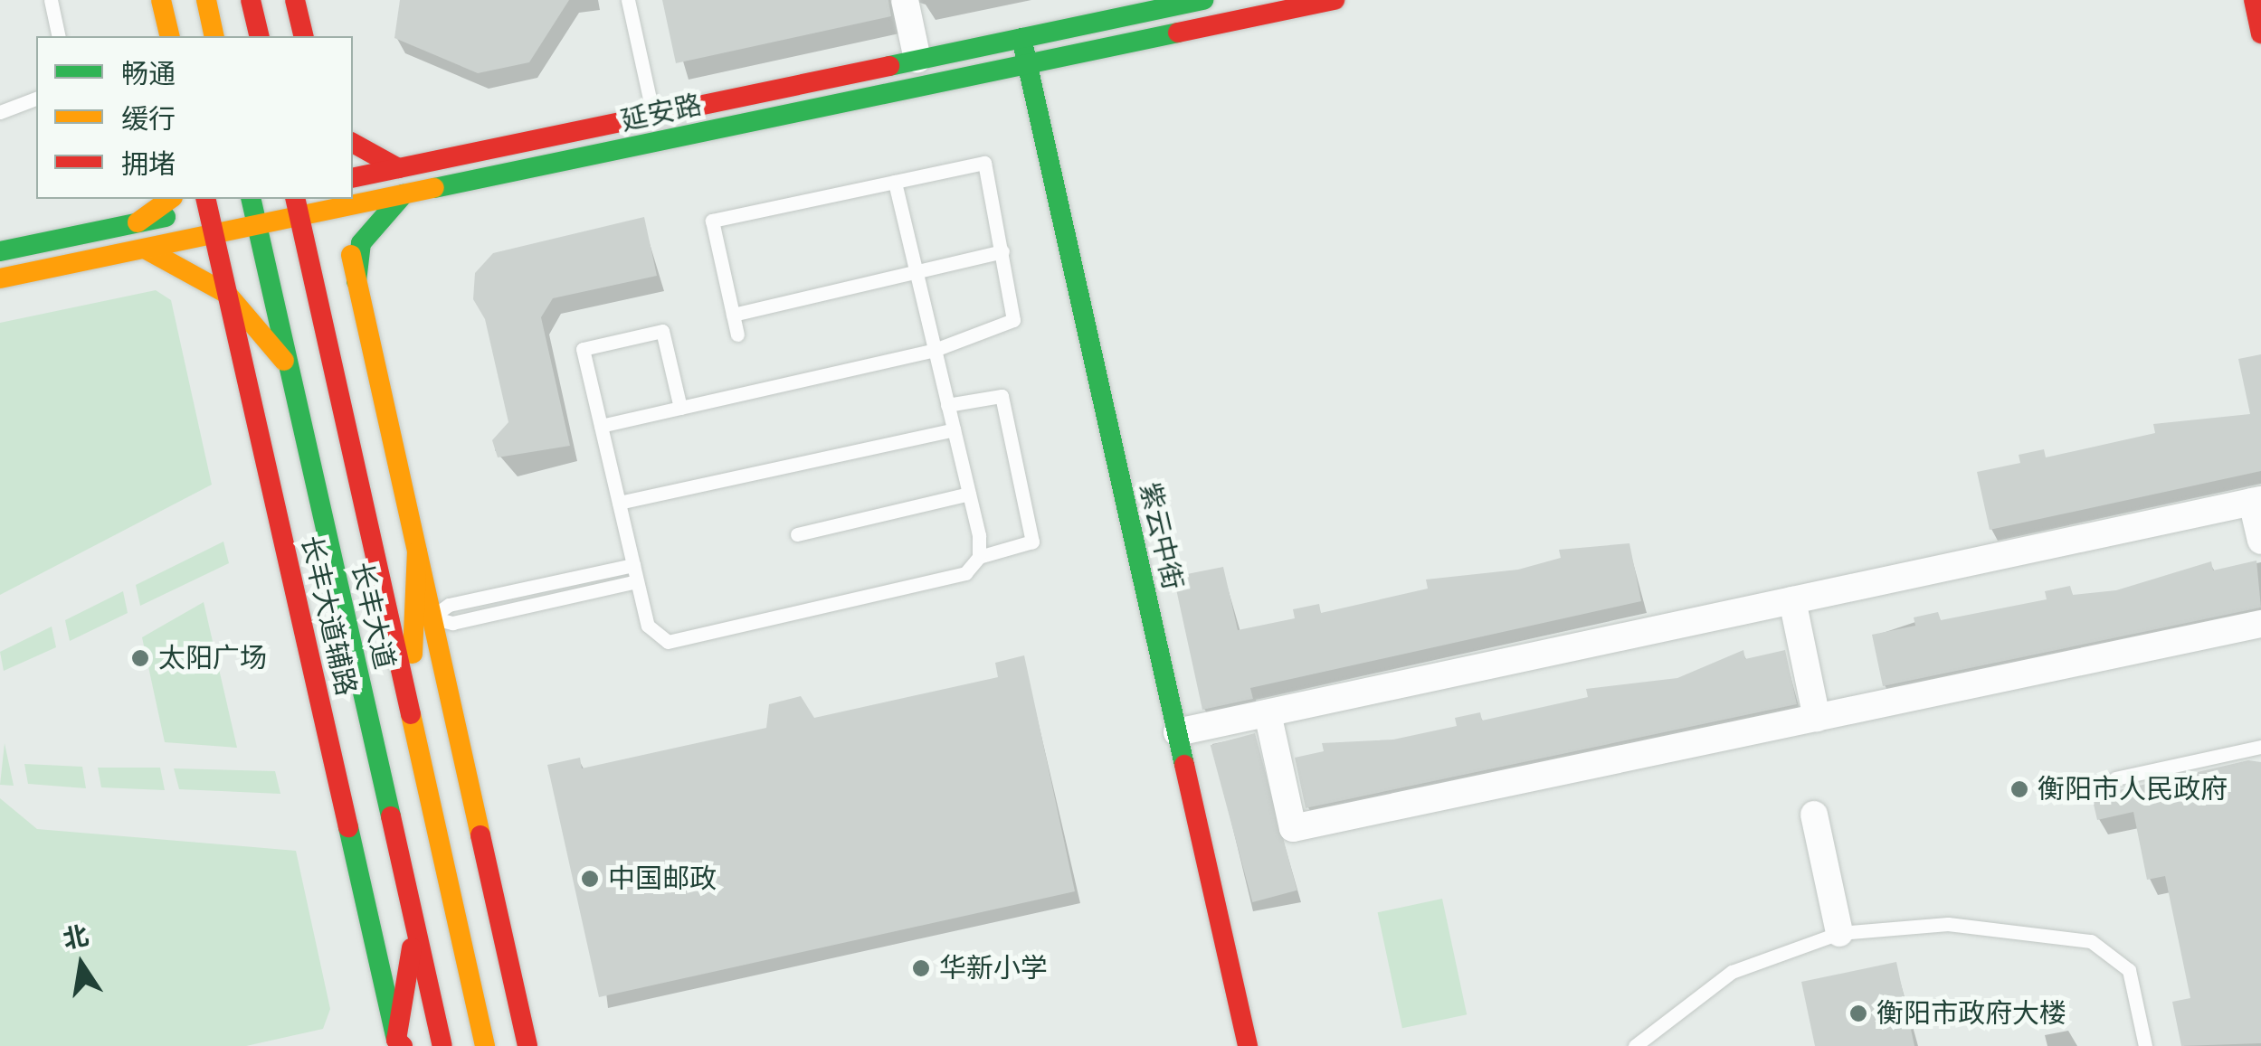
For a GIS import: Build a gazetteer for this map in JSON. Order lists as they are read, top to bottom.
{
  "streets": {
    "main road": [
      "延安路",
      "紫云中街",
      "长丰大道辅路",
      "长丰大道"
    ]
  },
  "crossings": [
    ["延安路", "紫云中街"],
    ["延安路", "长丰大道辅路"],
    ["延安路", "长丰大道"]
  ],
  "places": [
    "太阳广场",
    "衡阳市人民政府",
    "中国邮政",
    "华新小学",
    "衡阳市政府大楼"
  ],
  "legend": ["畅通", "缓行", "拥堵"],
  "north": "top"
}
